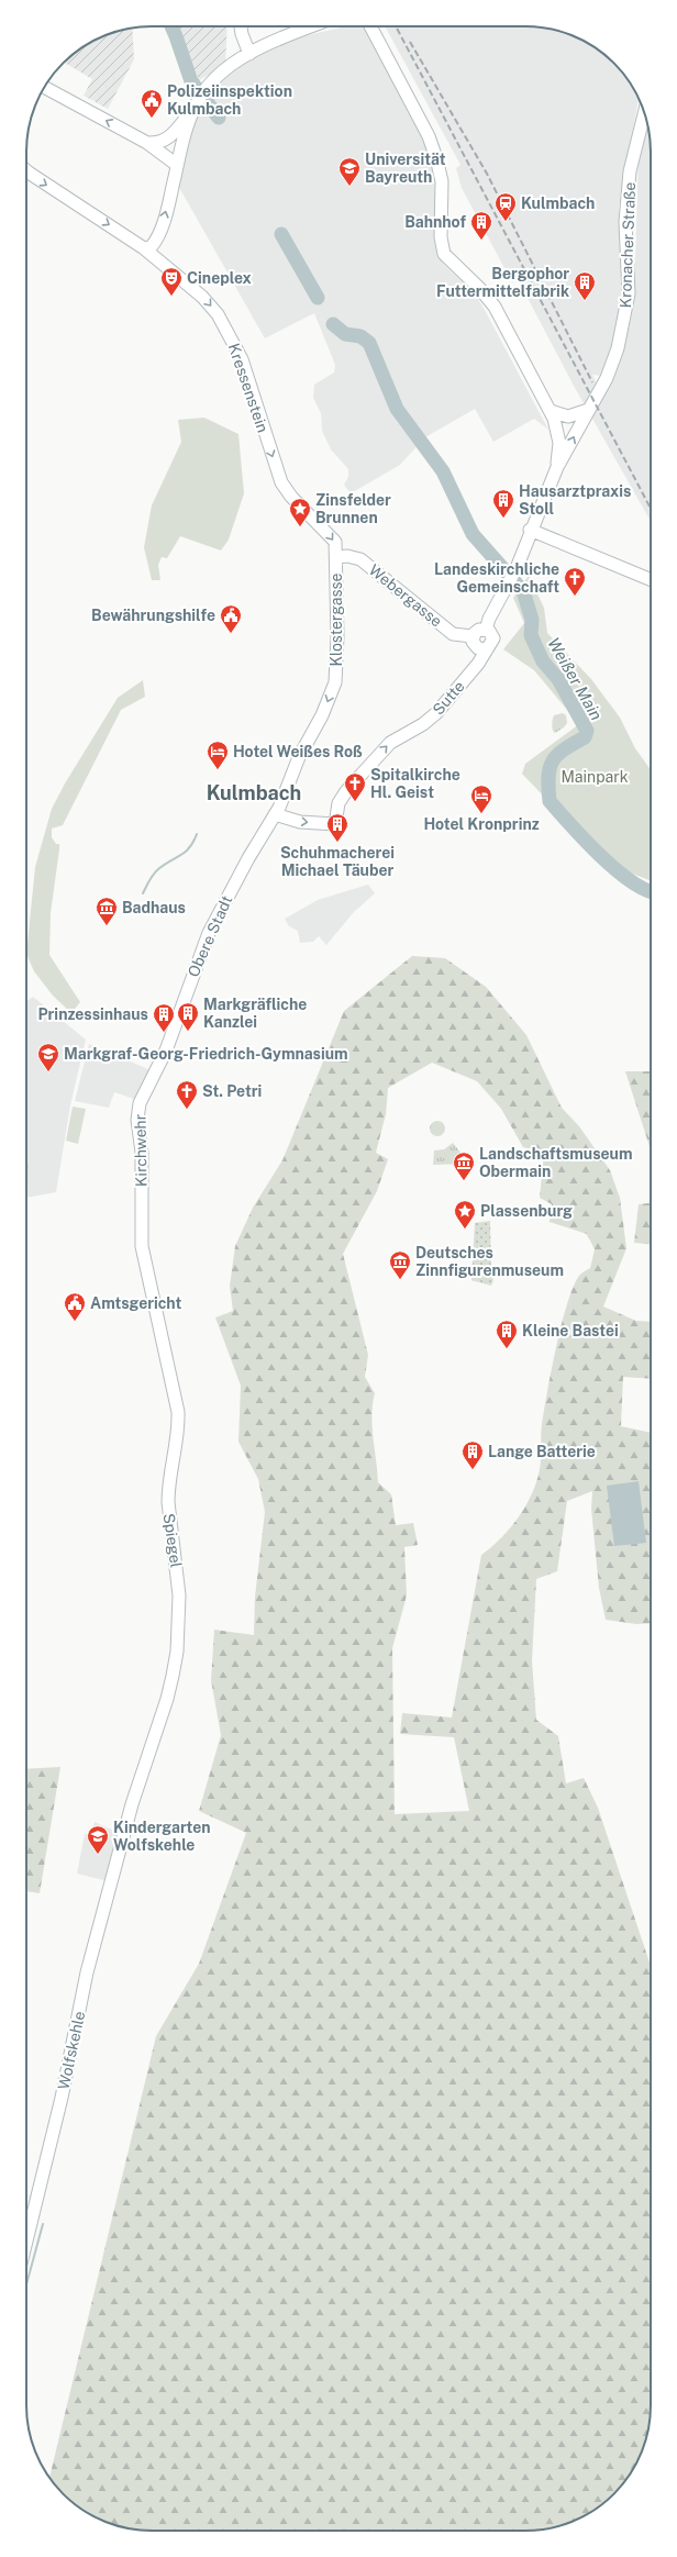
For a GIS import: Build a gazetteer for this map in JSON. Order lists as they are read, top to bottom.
{
  "streets": {
    "street": [
      "Kronacher Straße",
      "Kressenstein",
      "Webergasse",
      "Klostergasse",
      "Sutte",
      "Obere Stadt",
      "Kirchwehr",
      "Spiegel",
      "Wolfskehle"
    ]
  },
  "crossings": [
    ["Kressenstein", "Klostergasse"],
    ["Webergasse", "Klostergasse"],
    ["Webergasse", "Sutte"],
    ["Klostergasse", "Sutte"],
    ["Klostergasse", "Obere Stadt"],
    ["Sutte", "Obere Stadt"],
    ["Obere Stadt", "Kirchwehr"],
    ["Kirchwehr", "Spiegel"],
    ["Spiegel", "Wolfskehle"]
  ],
  "one_way": ["Kressenstein", "Klostergasse", "Sutte"],
  "districts": ["Kulmbach"],
  "water": ["Weißer Main"],
  "parks": ["Mainpark"],
  "places": {
    "public building": ["Polizeiinspektion Kulmbach", "Bewährungshilfe", "Amtsgericht"],
    "school or university": ["Universität Bayreuth", "Markgraf-Georg-Friedrich-Gymnasium", "Kindergarten Wolfskehle"],
    "station": ["Kulmbach"],
    "building": [
      "Bahnhof",
      "Bergophor Futtermittelfabrik",
      "Hausarztpraxis Stoll",
      "Schuhmacherei Michael Täuber",
      "Markgräfliche Kanzlei",
      "Prinzessinhaus",
      "Kleine Bastei",
      "Lange Batterie"
    ],
    "theatre": ["Cineplex"],
    "place": ["Zinsfelder Brunnen", "Plassenburg"],
    "church": ["Landeskirchliche Gemeinschaft", "Spitalkirche Hl. Geist", "St. Petri"],
    "hotel": ["Hotel Weißes Roß", "Hotel Kronprinz"],
    "museum": ["Badhaus", "Landschaftsmuseum Obermain", "Deutsches Zinnfigurenmuseum"]
  }
}
